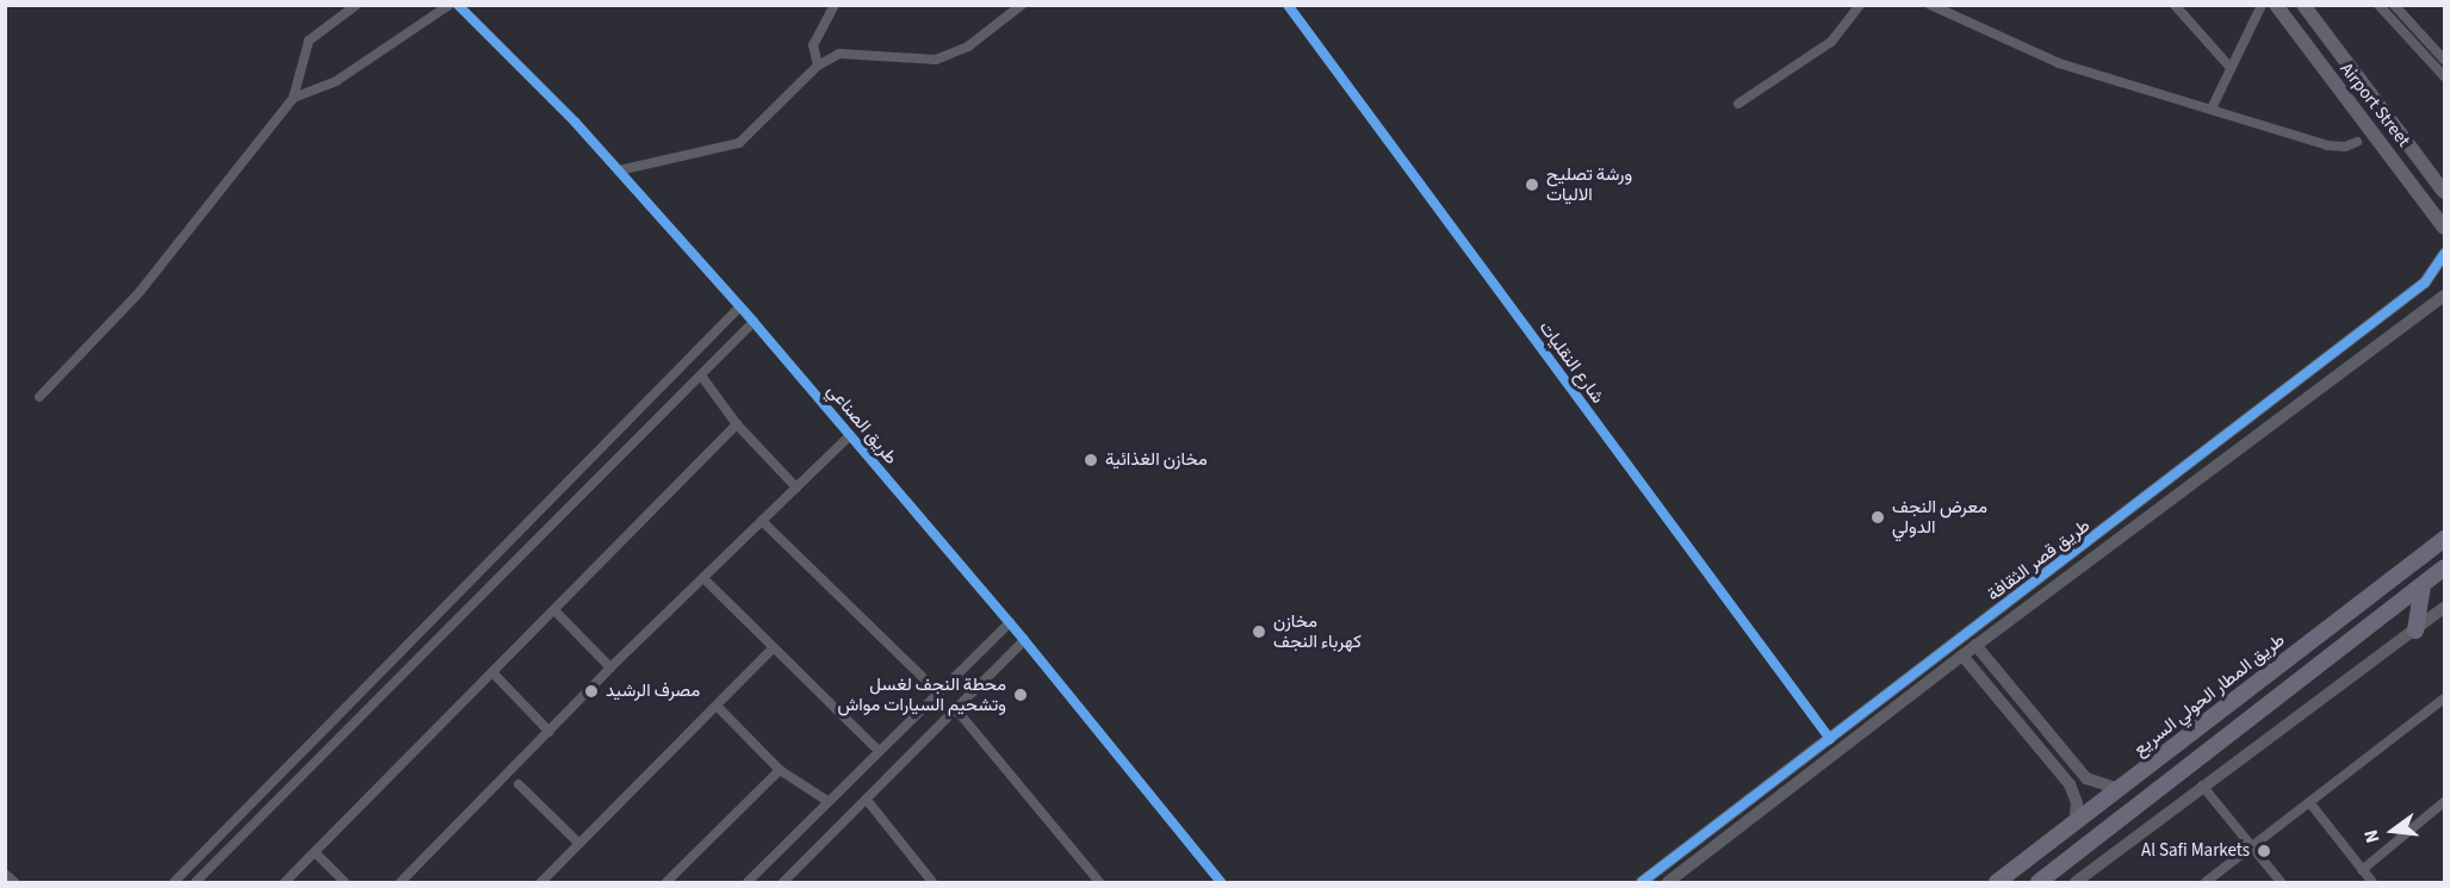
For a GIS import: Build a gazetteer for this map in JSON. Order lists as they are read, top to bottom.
{
  "streets": {
    "highway": ["طريق المطار الحولي السريع"],
    "main road": ["Airport Street"],
    "street": ["شارع النقليات", "طريق الصناعي", "طريق قصر الثقافة"]
  },
  "crossings": [
    ["شارع النقليات", "طريق قصر الثقافة"]
  ],
  "places": [
    "ورشة تصليح الاليات",
    "مخازن الغذائية",
    "معرض النجف الدولي",
    "مخازن كهرباء النجف",
    "مصرف الرشيد",
    "محطة النجف لغسل وتشحيم السيارات مواش",
    "Al Safi Markets"
  ],
  "north": "left"
}
